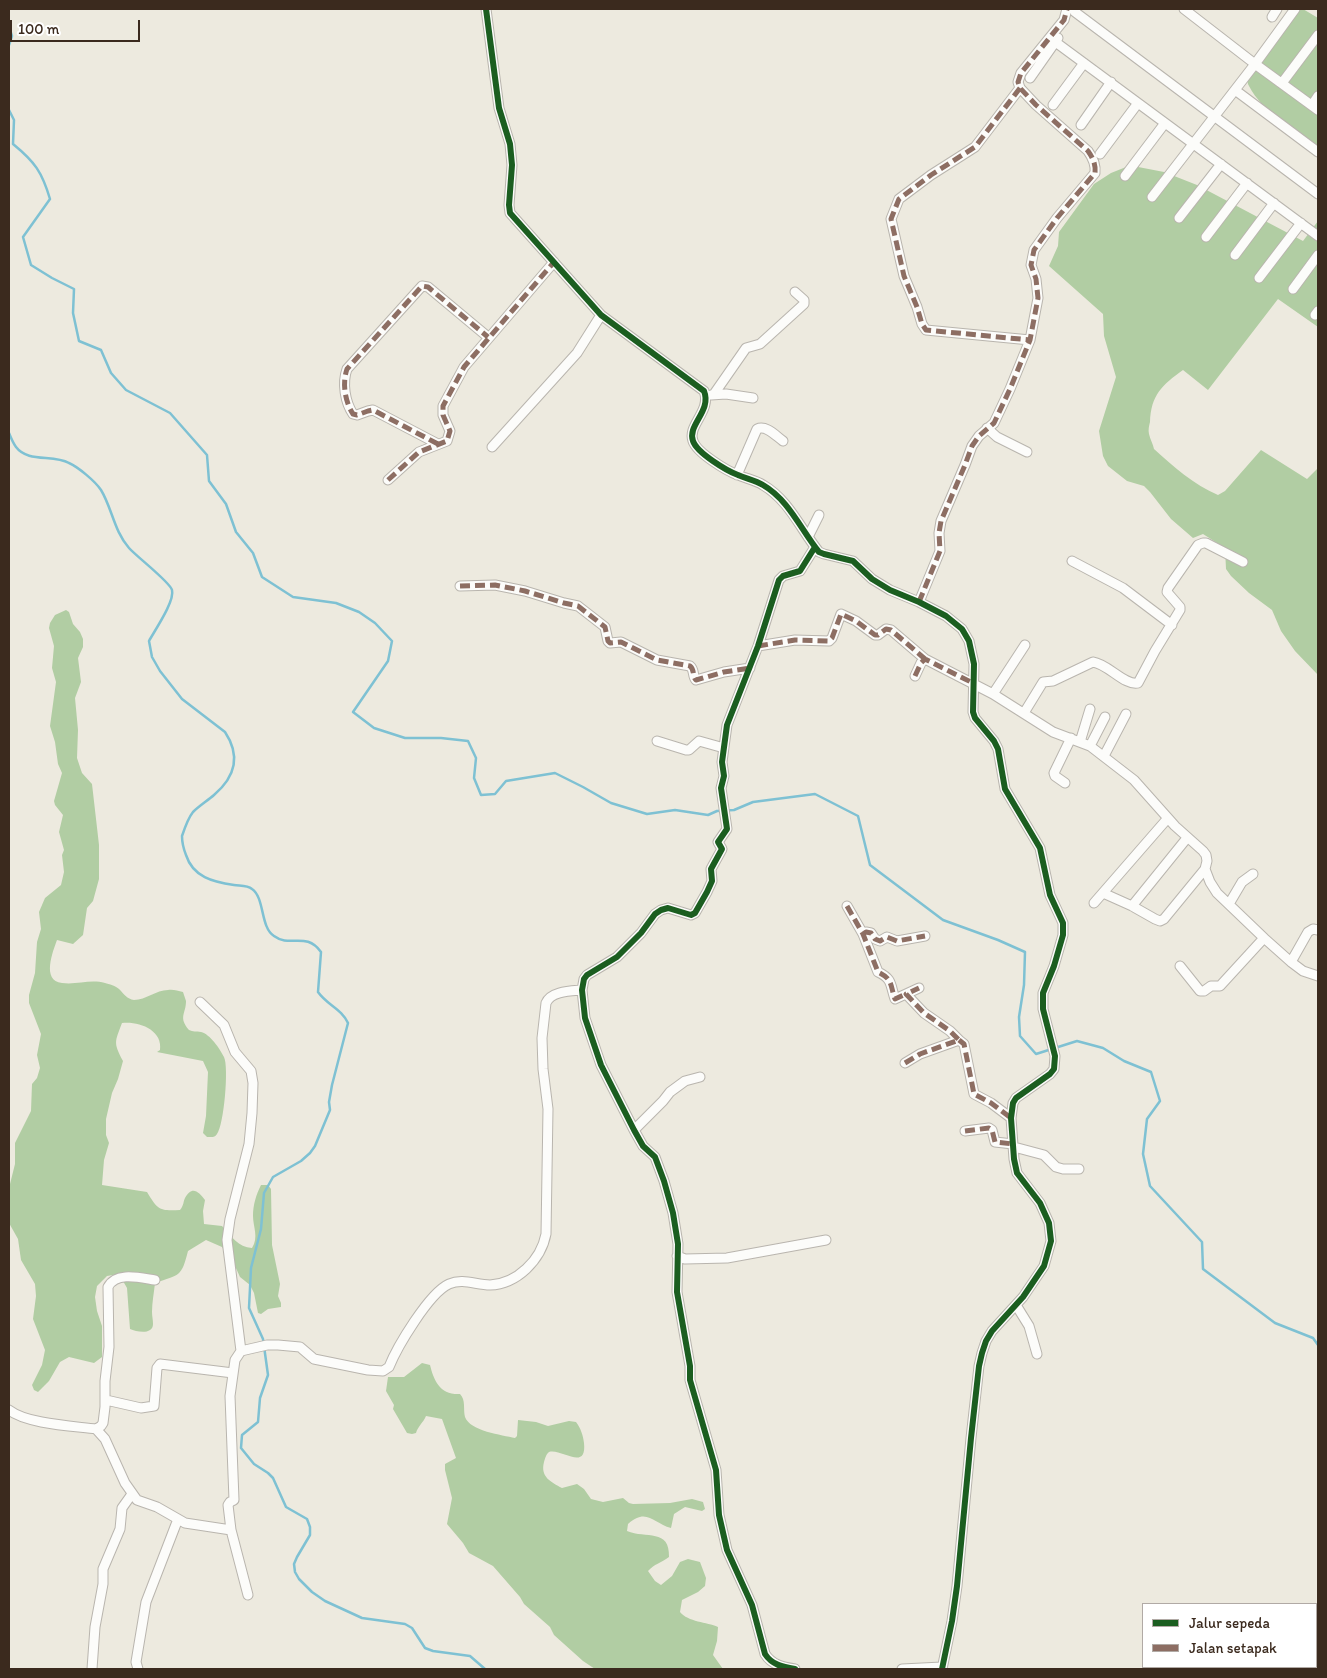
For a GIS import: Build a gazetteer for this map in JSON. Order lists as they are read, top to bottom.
{
  "legend": ["Jalur sepeda", "Jalan setapak"],
  "scale_bar": "100 m"
}
